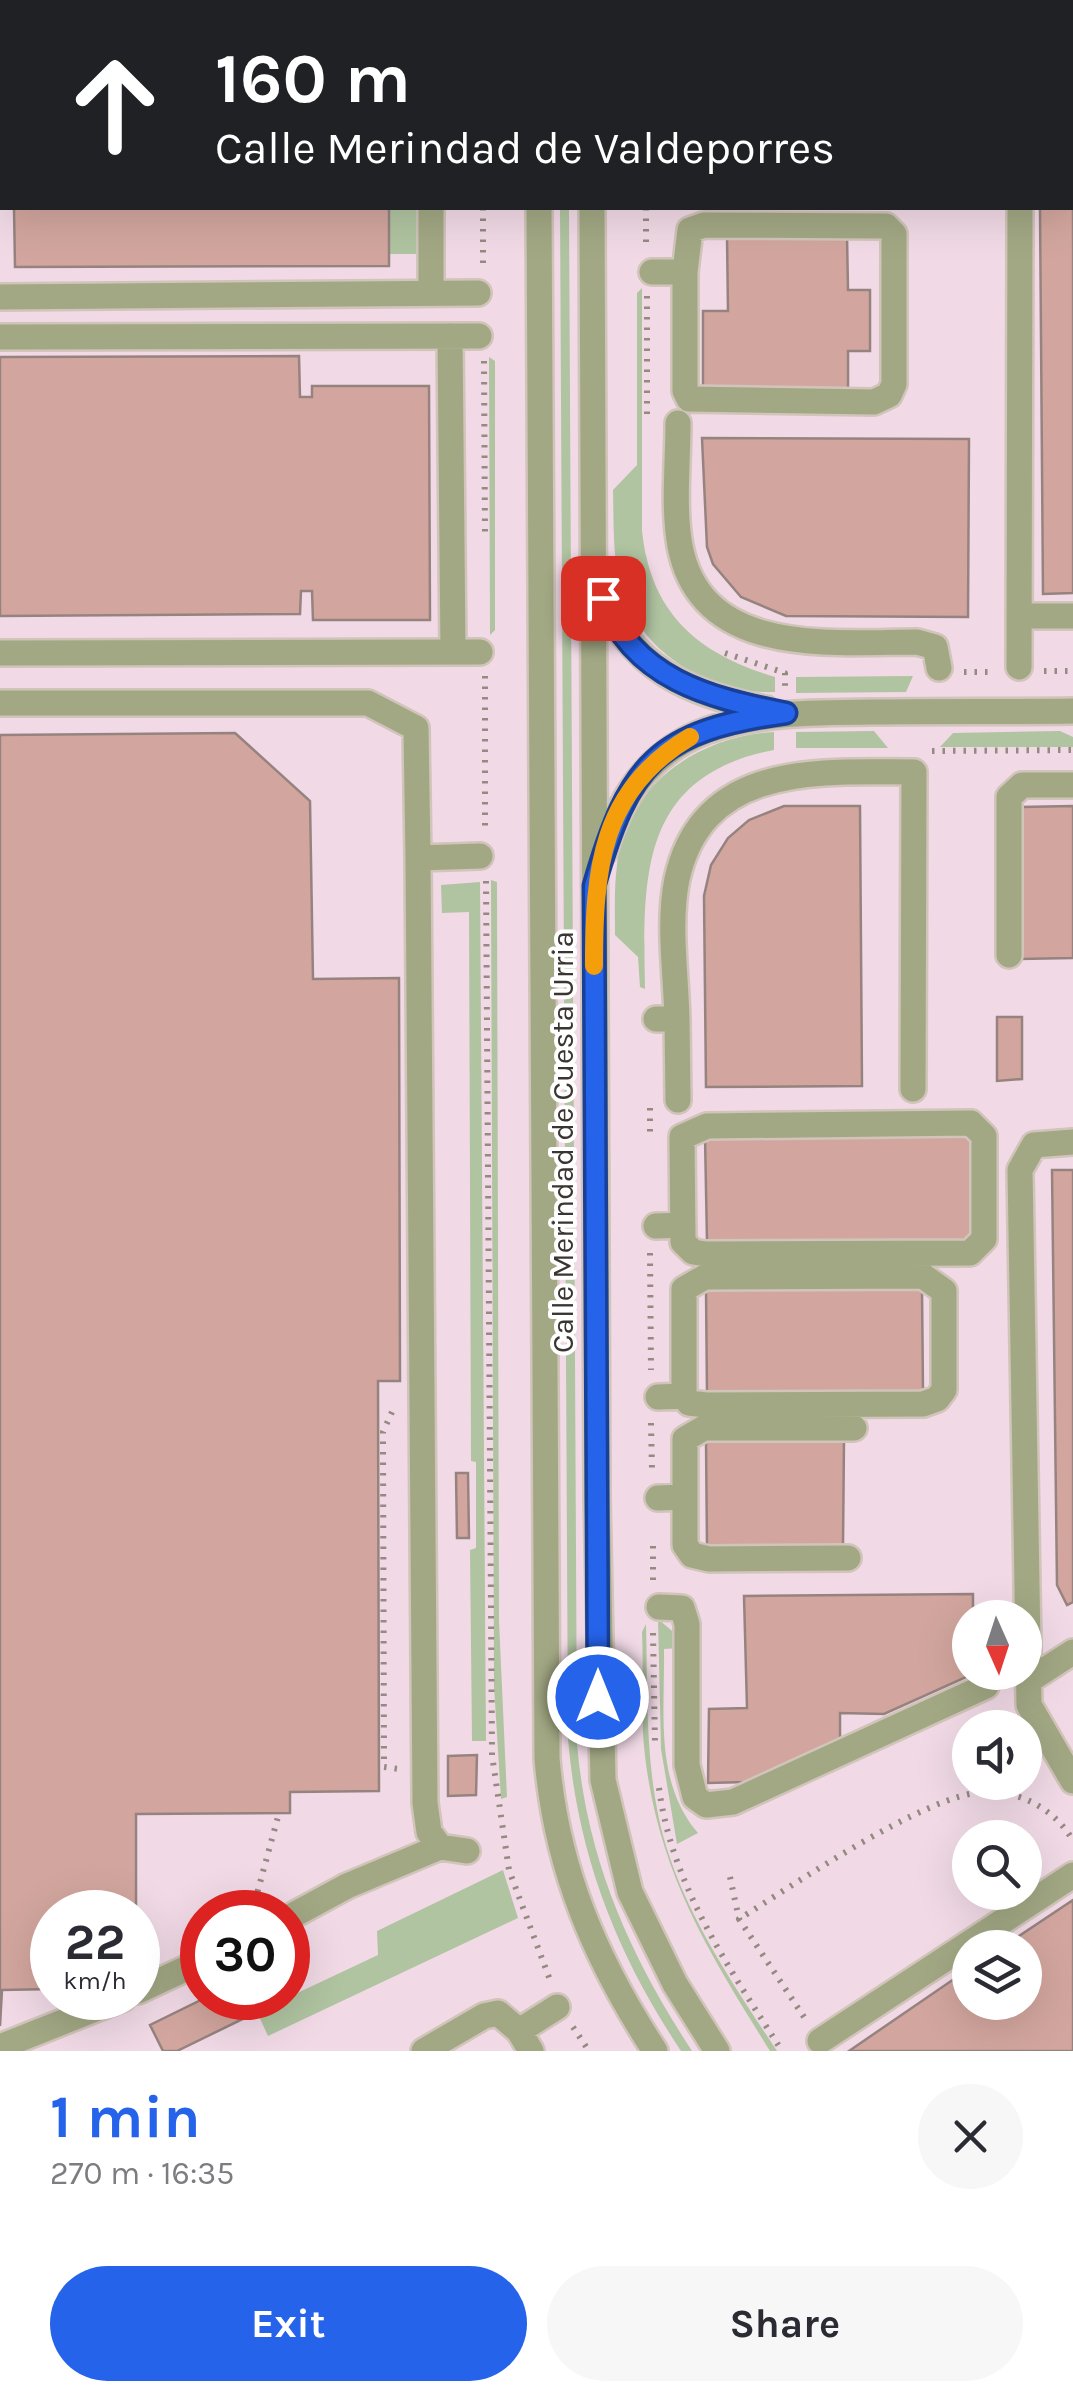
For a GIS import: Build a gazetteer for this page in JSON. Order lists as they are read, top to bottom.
{
  "streets": {
    "street": ["Calle Merindad de Cuesta Urria"]
  },
  "north": "bottom",
  "page": {
    "turn": ["160 m", "Calle Merindad de Valdeporres"],
    "speed": "22 km/h",
    "limit": "30",
    "heading": ["1 min", "270 m · 16:35"],
    "buttons": ["Exit", "Share"]
  }
}
